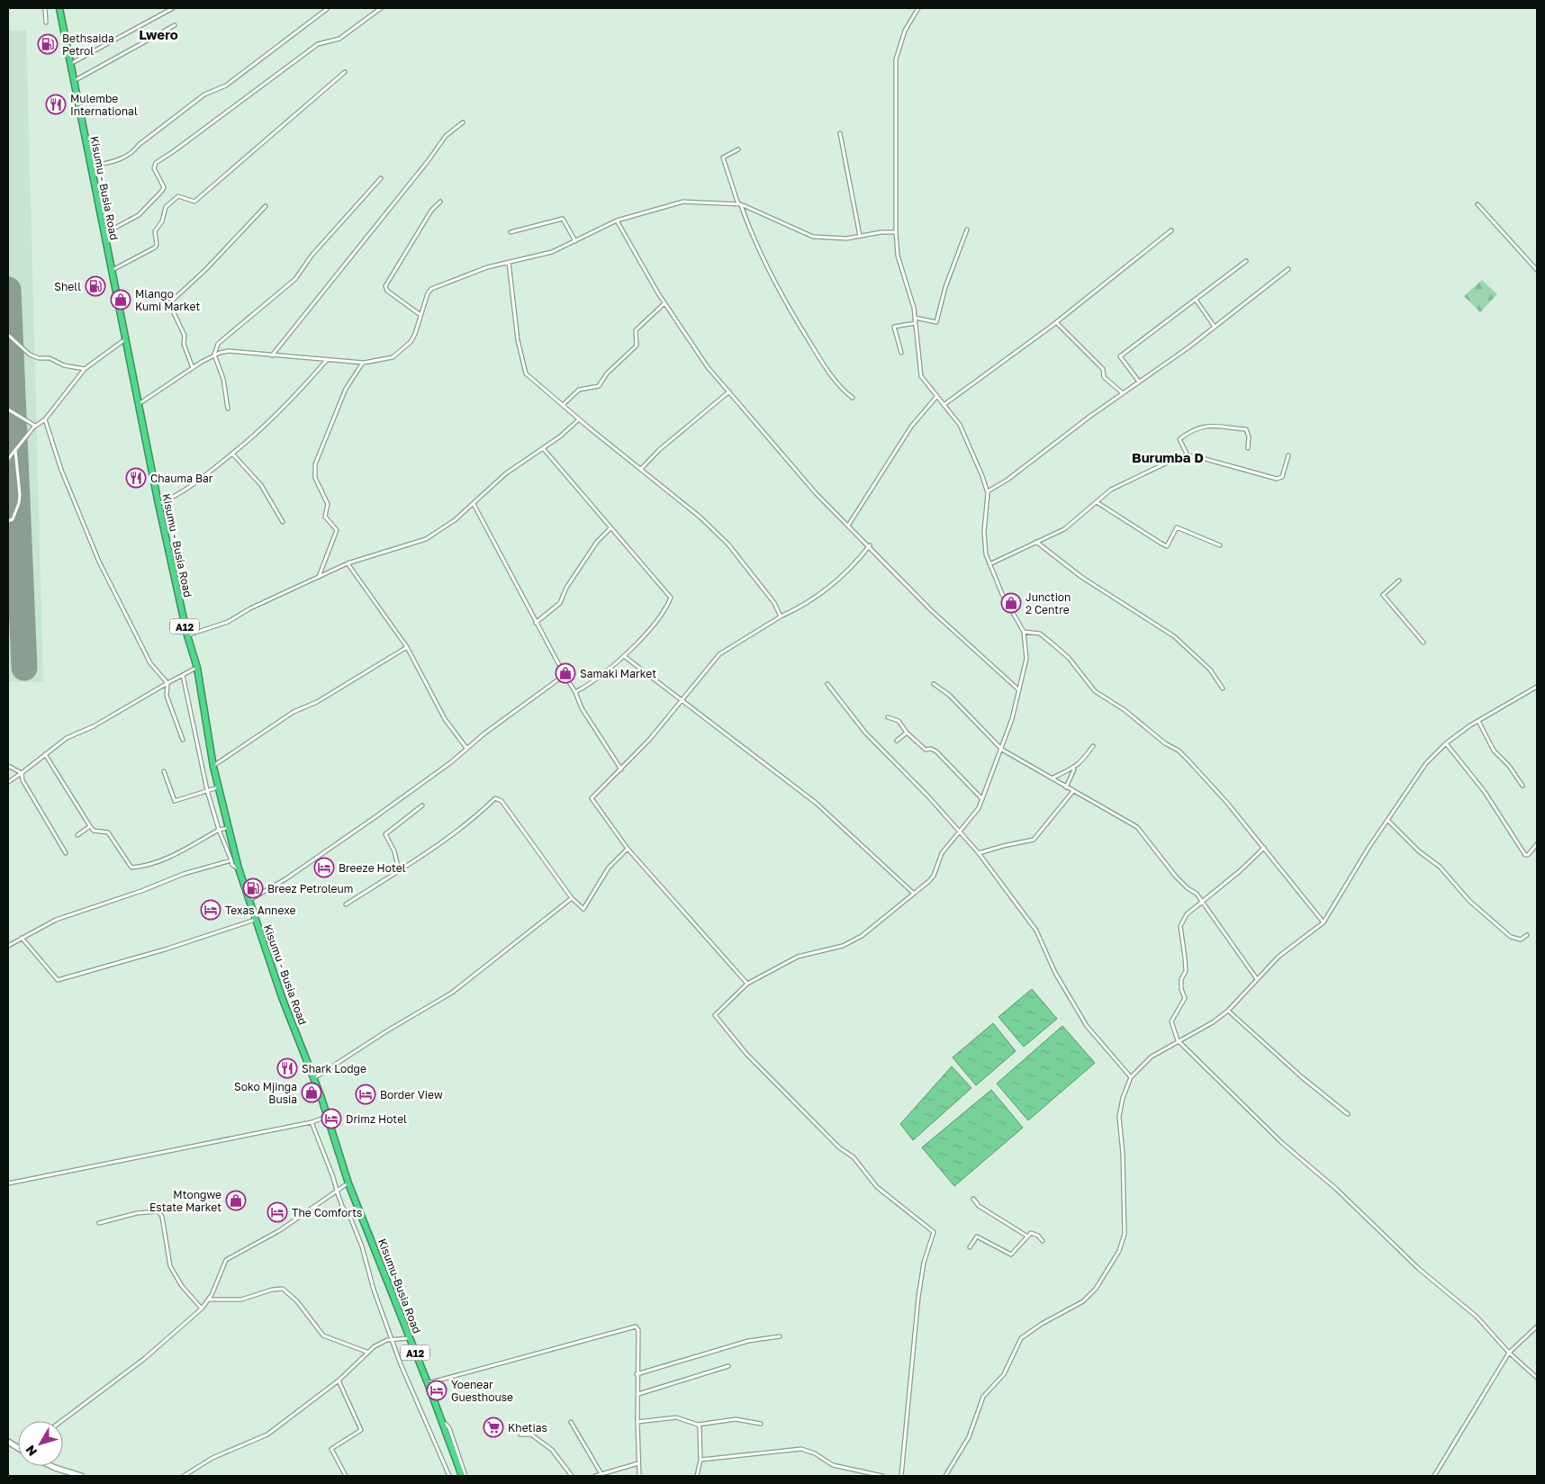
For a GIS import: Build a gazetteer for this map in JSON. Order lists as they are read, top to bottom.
{
  "streets": {
    "highway": ["Kisumu - Busia Road", "A12", "Kisumu-Busia Road"]
  },
  "crossings": [
    ["Kisumu - Busia Road", "Kisumu-Busia Road"]
  ],
  "districts": ["Lwero", "Burumba D"],
  "places": {
    "fuel station": ["Bethsaida Petrol", "Shell", "Breez Petroleum"],
    "restaurant": ["Mulembe International", "Chauma Bar", "Shark Lodge"],
    "shop": [
      "Mlango Kumi Market",
      "Junction 2 Centre",
      "Samaki Market",
      "Soko Mjinga Busia",
      "Mtongwe Estate Market"
    ],
    "hotel": [
      "Breeze Hotel",
      "Texas Annexe",
      "Border View",
      "Drimz Hotel",
      "The Comforts",
      "Yoenear Guesthouse"
    ],
    "supermarket": ["Khetias"]
  },
  "north": "bottom left"
}
